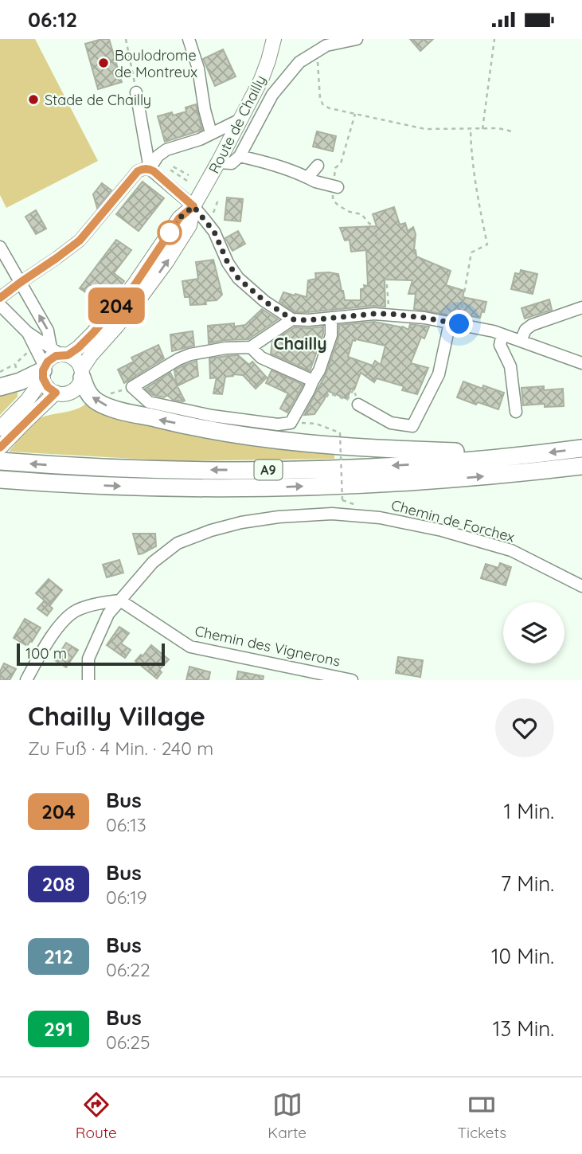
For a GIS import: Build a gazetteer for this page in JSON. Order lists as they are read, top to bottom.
{
  "streets": {
    "highway": ["A9"],
    "main road": ["Route de Chailly"],
    "street": ["Chemin de Forchex", "Chemin des Vignerons"]
  },
  "crossings": [
    ["Chemin de Forchex", "Chemin des Vignerons"]
  ],
  "districts": ["Chailly"],
  "places": ["Boulodrome de Montreux", "Stade de Chailly"],
  "lines": ["bus line 204"],
  "scale_bar": "100 m",
  "page": {
    "status": "06:12",
    "on_map": "204",
    "scale": "100 m",
    "heading": ["Chailly Village", "Zu Fuß · 4 Min. · 240 m"],
    "list": [
      {
        "mark": "204",
        "name": "Bus",
        "note": "06:13",
        "value": "1 Min."
      },
      {
        "mark": "208",
        "name": "Bus",
        "note": "06:19",
        "value": "7 Min."
      },
      {
        "mark": "212",
        "name": "Bus",
        "note": "06:22",
        "value": "10 Min."
      },
      {
        "mark": "291",
        "name": "Bus",
        "note": "06:25",
        "value": "13 Min."
      }
    ],
    "tabs": ["Route", "Karte", "Tickets"]
  }
}
